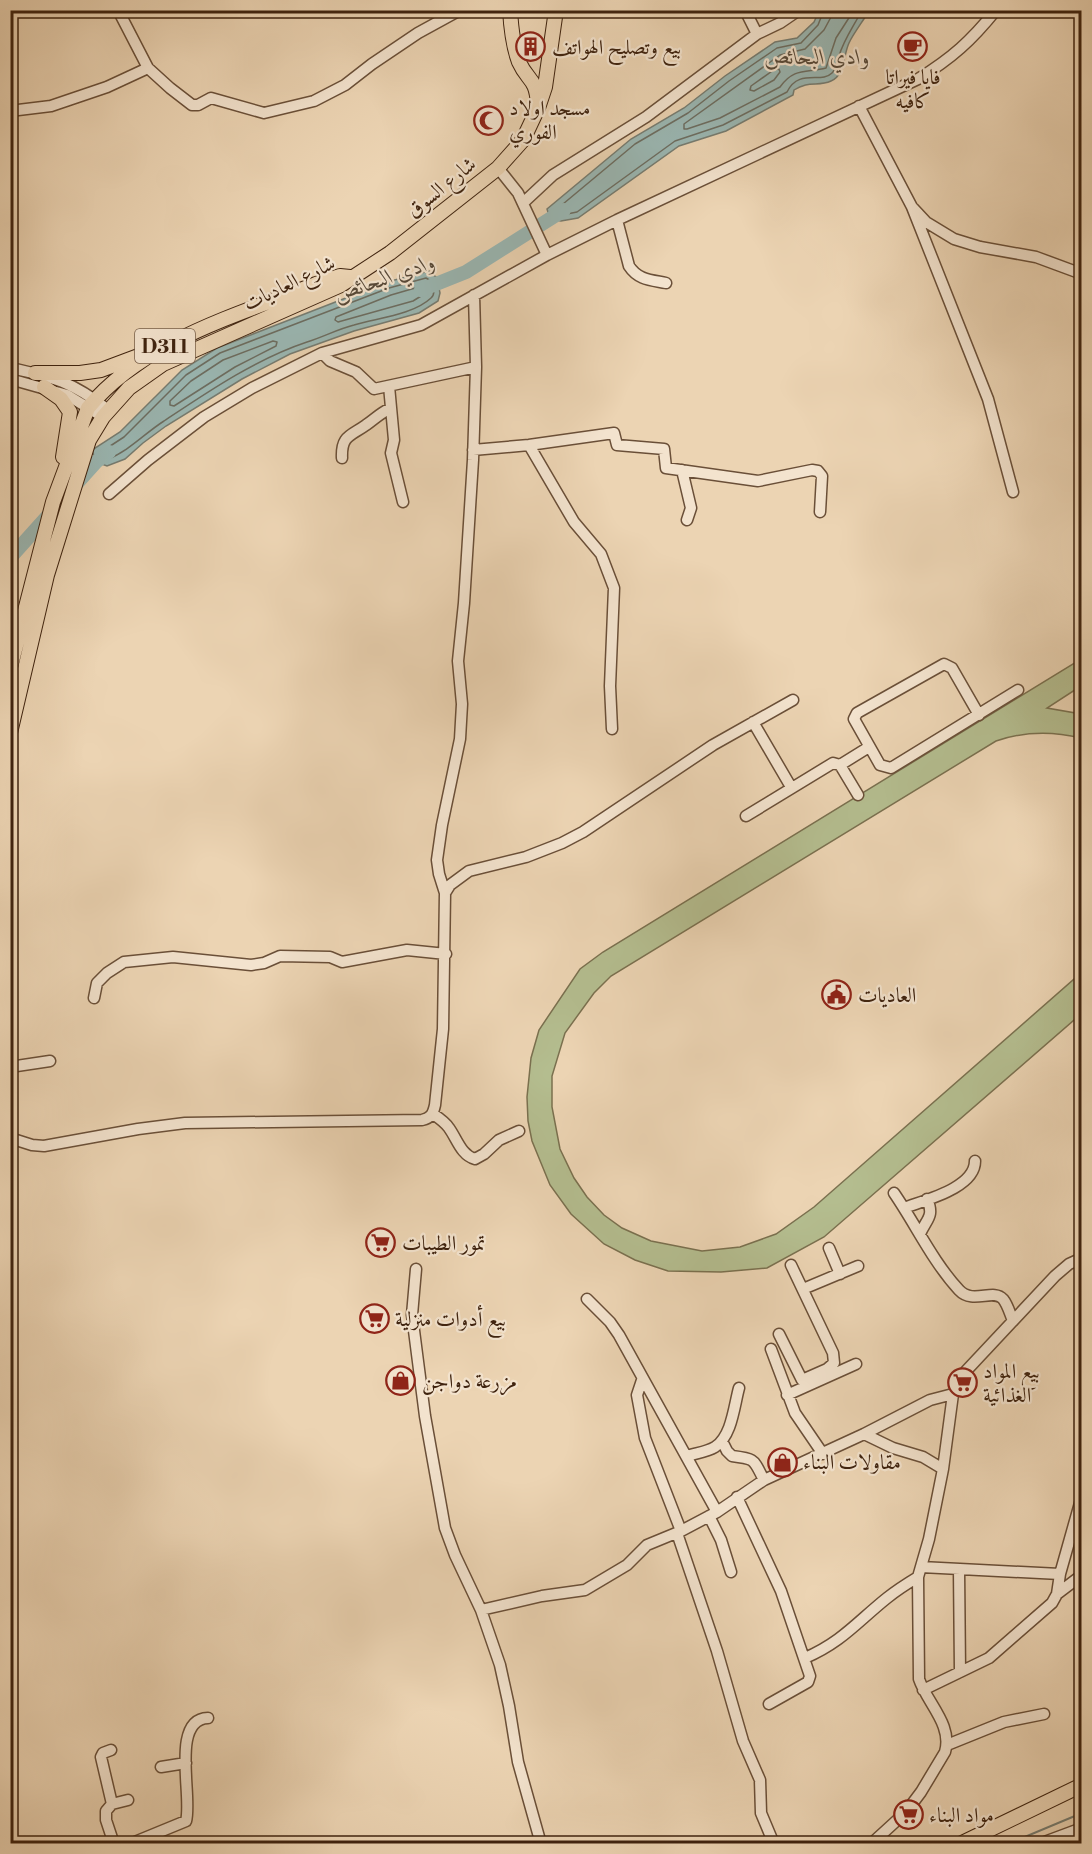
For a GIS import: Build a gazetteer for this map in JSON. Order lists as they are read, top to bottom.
{
  "streets": {
    "main road": ["شارع السوق", "شارع العاديات", "D311"]
  },
  "crossings": [
    ["شارع السوق", "شارع العاديات"],
    ["شارع السوق", "D311"]
  ],
  "water": ["وادي البحائص"],
  "places": {
    "cafe": ["فايا فيراتا كافيه"],
    "building": ["بيع وتصليح الهواتف"],
    "mosque": ["مسجد اولاد الفوري"],
    "public building": ["العاديات"],
    "supermarket": [
      "تمور الطيبات",
      "بيع أدوات منزلية",
      "بيع المواد الغذائية",
      "مواد البناء"
    ],
    "shop": ["مزرعة دواجن", "مقاولات البناء"]
  }
}
